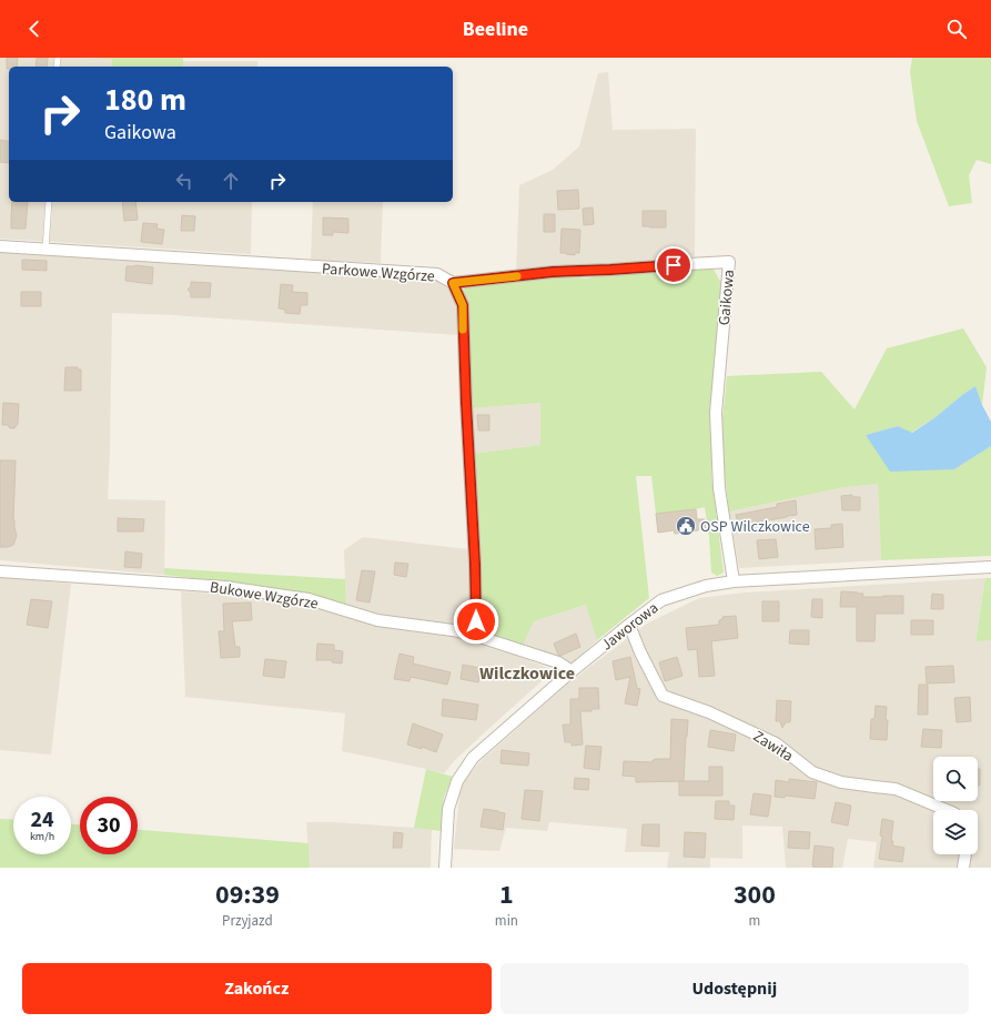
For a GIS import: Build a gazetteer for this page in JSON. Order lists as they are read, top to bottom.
{
  "streets": {
    "street": [
      "Parkowe Wzgórze",
      "Gaikowa",
      "Bukowe Wzgórze",
      "Jaworowa",
      "Zawiła"
    ]
  },
  "crossings": [
    ["Parkowe Wzgórze", "Gaikowa"],
    ["Parkowe Wzgórze", "Bukowe Wzgórze"],
    ["Gaikowa", "Jaworowa"],
    ["Bukowe Wzgórze", "Jaworowa"],
    ["Jaworowa", "Zawiła"]
  ],
  "districts": ["Wilczkowice"],
  "places": {
    "public building": ["OSP Wilczkowice"]
  },
  "page": {
    "header": "Beeline",
    "turn": ["180 m", "Gaikowa"],
    "speed": "24 km/h",
    "limit": "30",
    "eta": [
      "09:39",
      "Przyjazd",
      "1",
      "min",
      "300",
      "m"
    ],
    "buttons": ["Zakończ", "Udostępnij"]
  }
}
